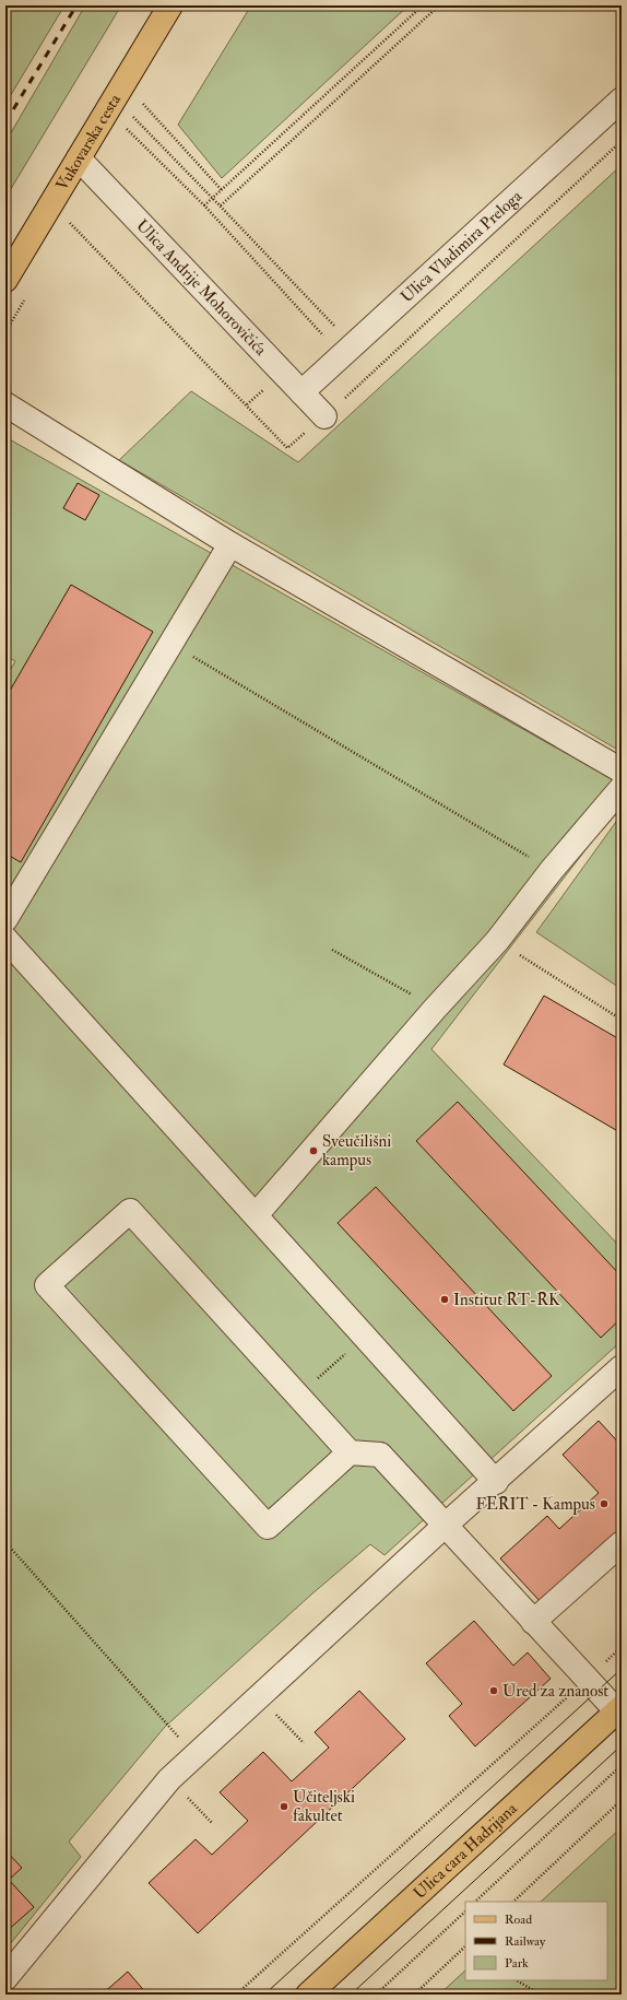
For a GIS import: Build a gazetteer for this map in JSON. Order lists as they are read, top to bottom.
{
  "streets": {
    "main road": ["Vukovarska cesta", "Ulica cara Hadrijana"],
    "street": ["Ulica Vladimira Preloga", "Ulica Andrije Mohorovičića"]
  },
  "crossings": [
    ["Vukovarska cesta", "Ulica Andrije Mohorovičića"],
    ["Ulica Vladimira Preloga", "Ulica Andrije Mohorovičića"]
  ],
  "places": [
    "Sveučilišni kampus",
    "Institut RT-RK",
    "FERIT - Kampus",
    "Ured za znanost",
    "Učiteljski fakultet"
  ],
  "legend": ["Road", "Railway", "Park"]
}
